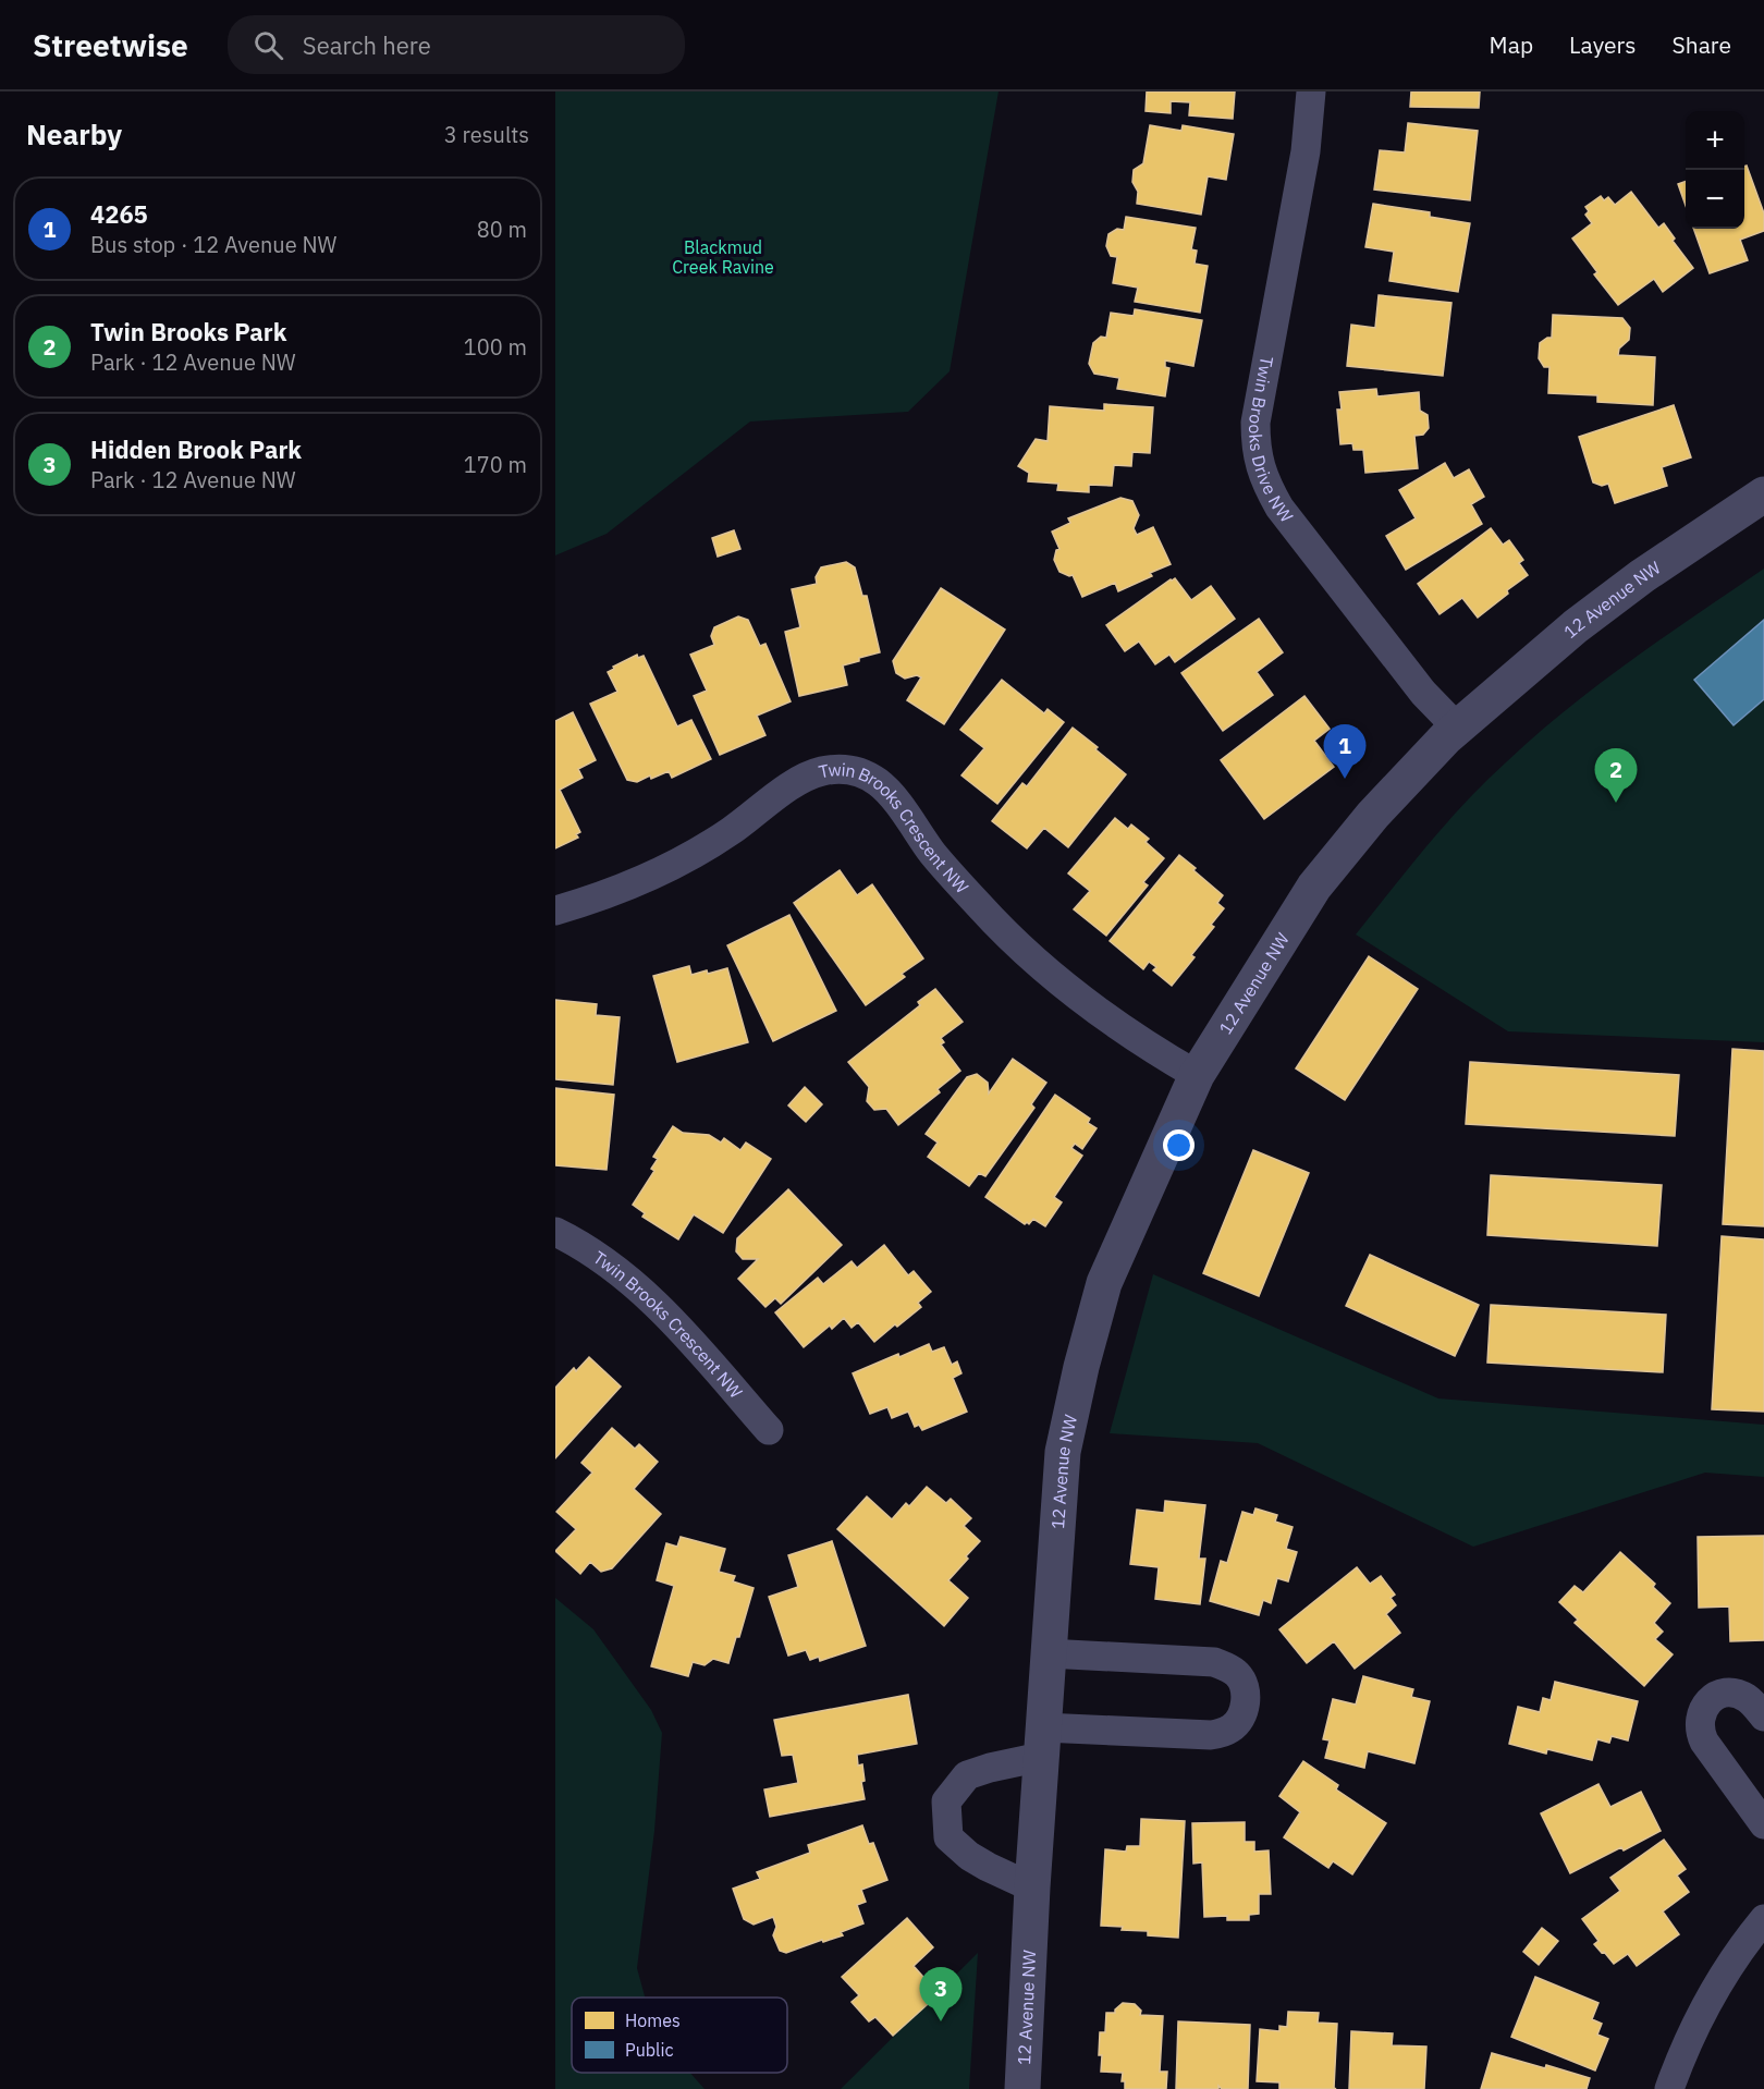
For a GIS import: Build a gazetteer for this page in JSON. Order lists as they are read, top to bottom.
{
  "streets": {
    "street": ["Twin Brooks Drive NW", "12 Avenue NW", "Twin Brooks Crescent NW"]
  },
  "crossings": [
    ["Twin Brooks Drive NW", "12 Avenue NW"],
    ["12 Avenue NW", "Twin Brooks Crescent NW"]
  ],
  "parks": ["Blackmud Creek Ravine"],
  "legend": ["Homes", "Public"],
  "page": {
    "header": "Streetwise",
    "search": "Search here",
    "nav": ["Map", "Layers", "Share"],
    "heading": ["Nearby", "3 results"],
    "map_buttons": ["+", "−"],
    "list": [
      {
        "mark": "1",
        "name": "4265",
        "note": "Bus stop · 12 Avenue NW",
        "value": "80 m"
      },
      {
        "mark": "2",
        "name": "Twin Brooks Park",
        "note": "Park · 12 Avenue NW",
        "value": "100 m"
      },
      {
        "mark": "3",
        "name": "Hidden Brook Park",
        "note": "Park · 12 Avenue NW",
        "value": "170 m"
      }
    ],
    "pins": ["1", "2", "3"]
  }
}
